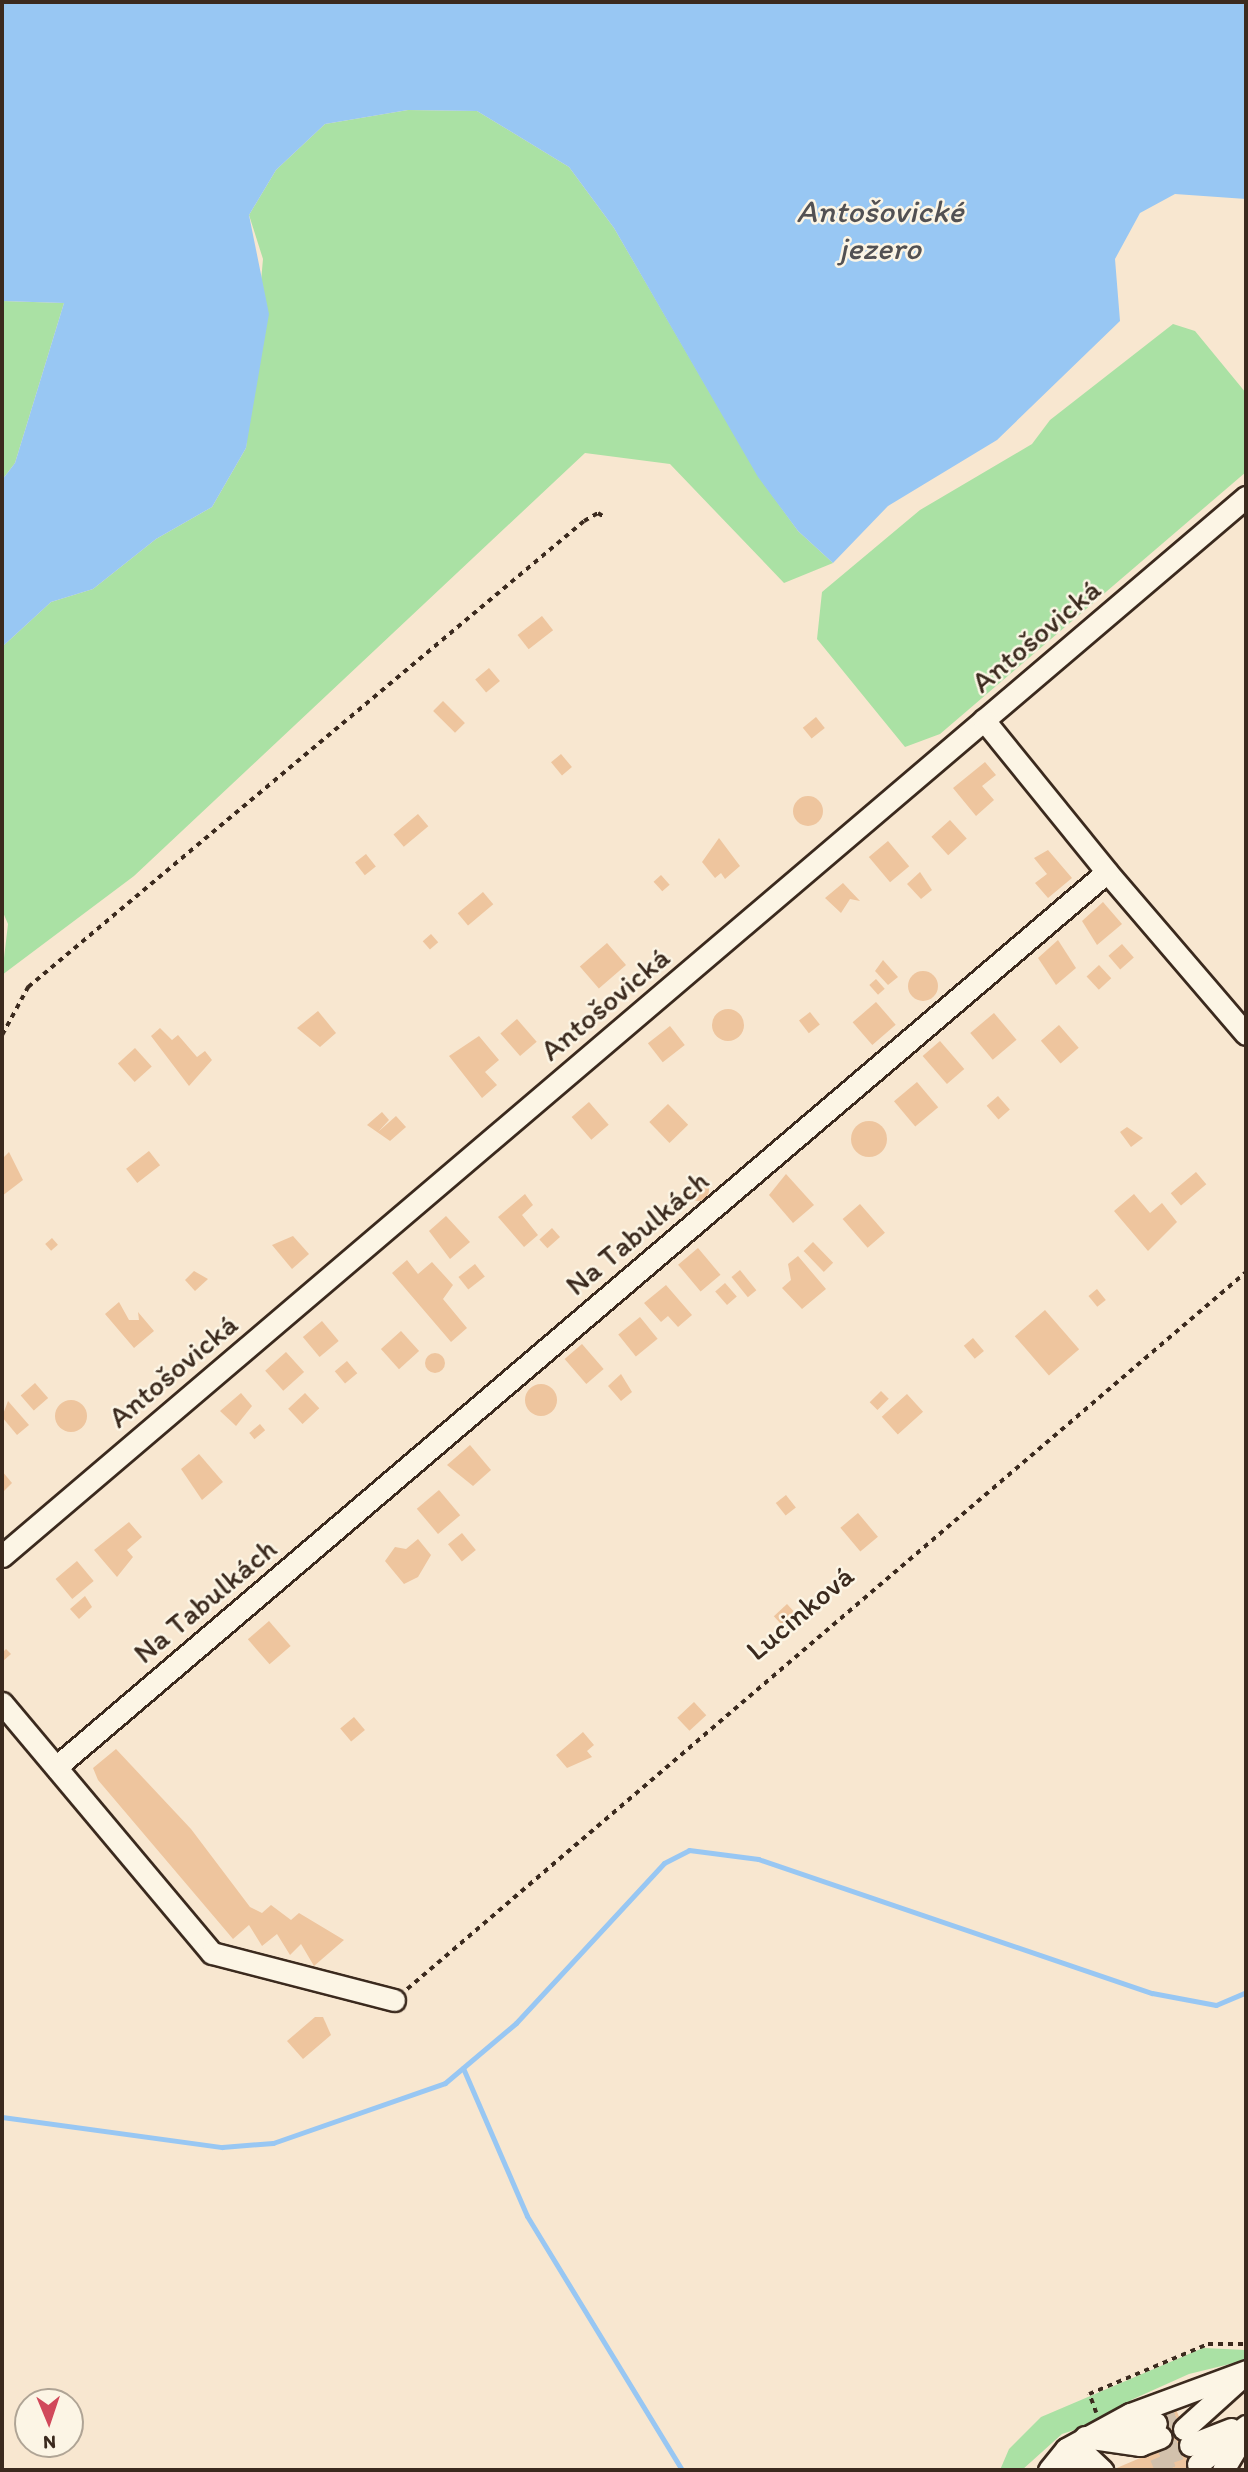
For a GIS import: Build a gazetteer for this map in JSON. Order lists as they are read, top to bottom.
{
  "streets": {
    "street": ["Antošovická", "Na Tabulkách"],
    "path": ["Lucinková"]
  },
  "water": ["Antošovické jezero"],
  "north": "bottom"
}
